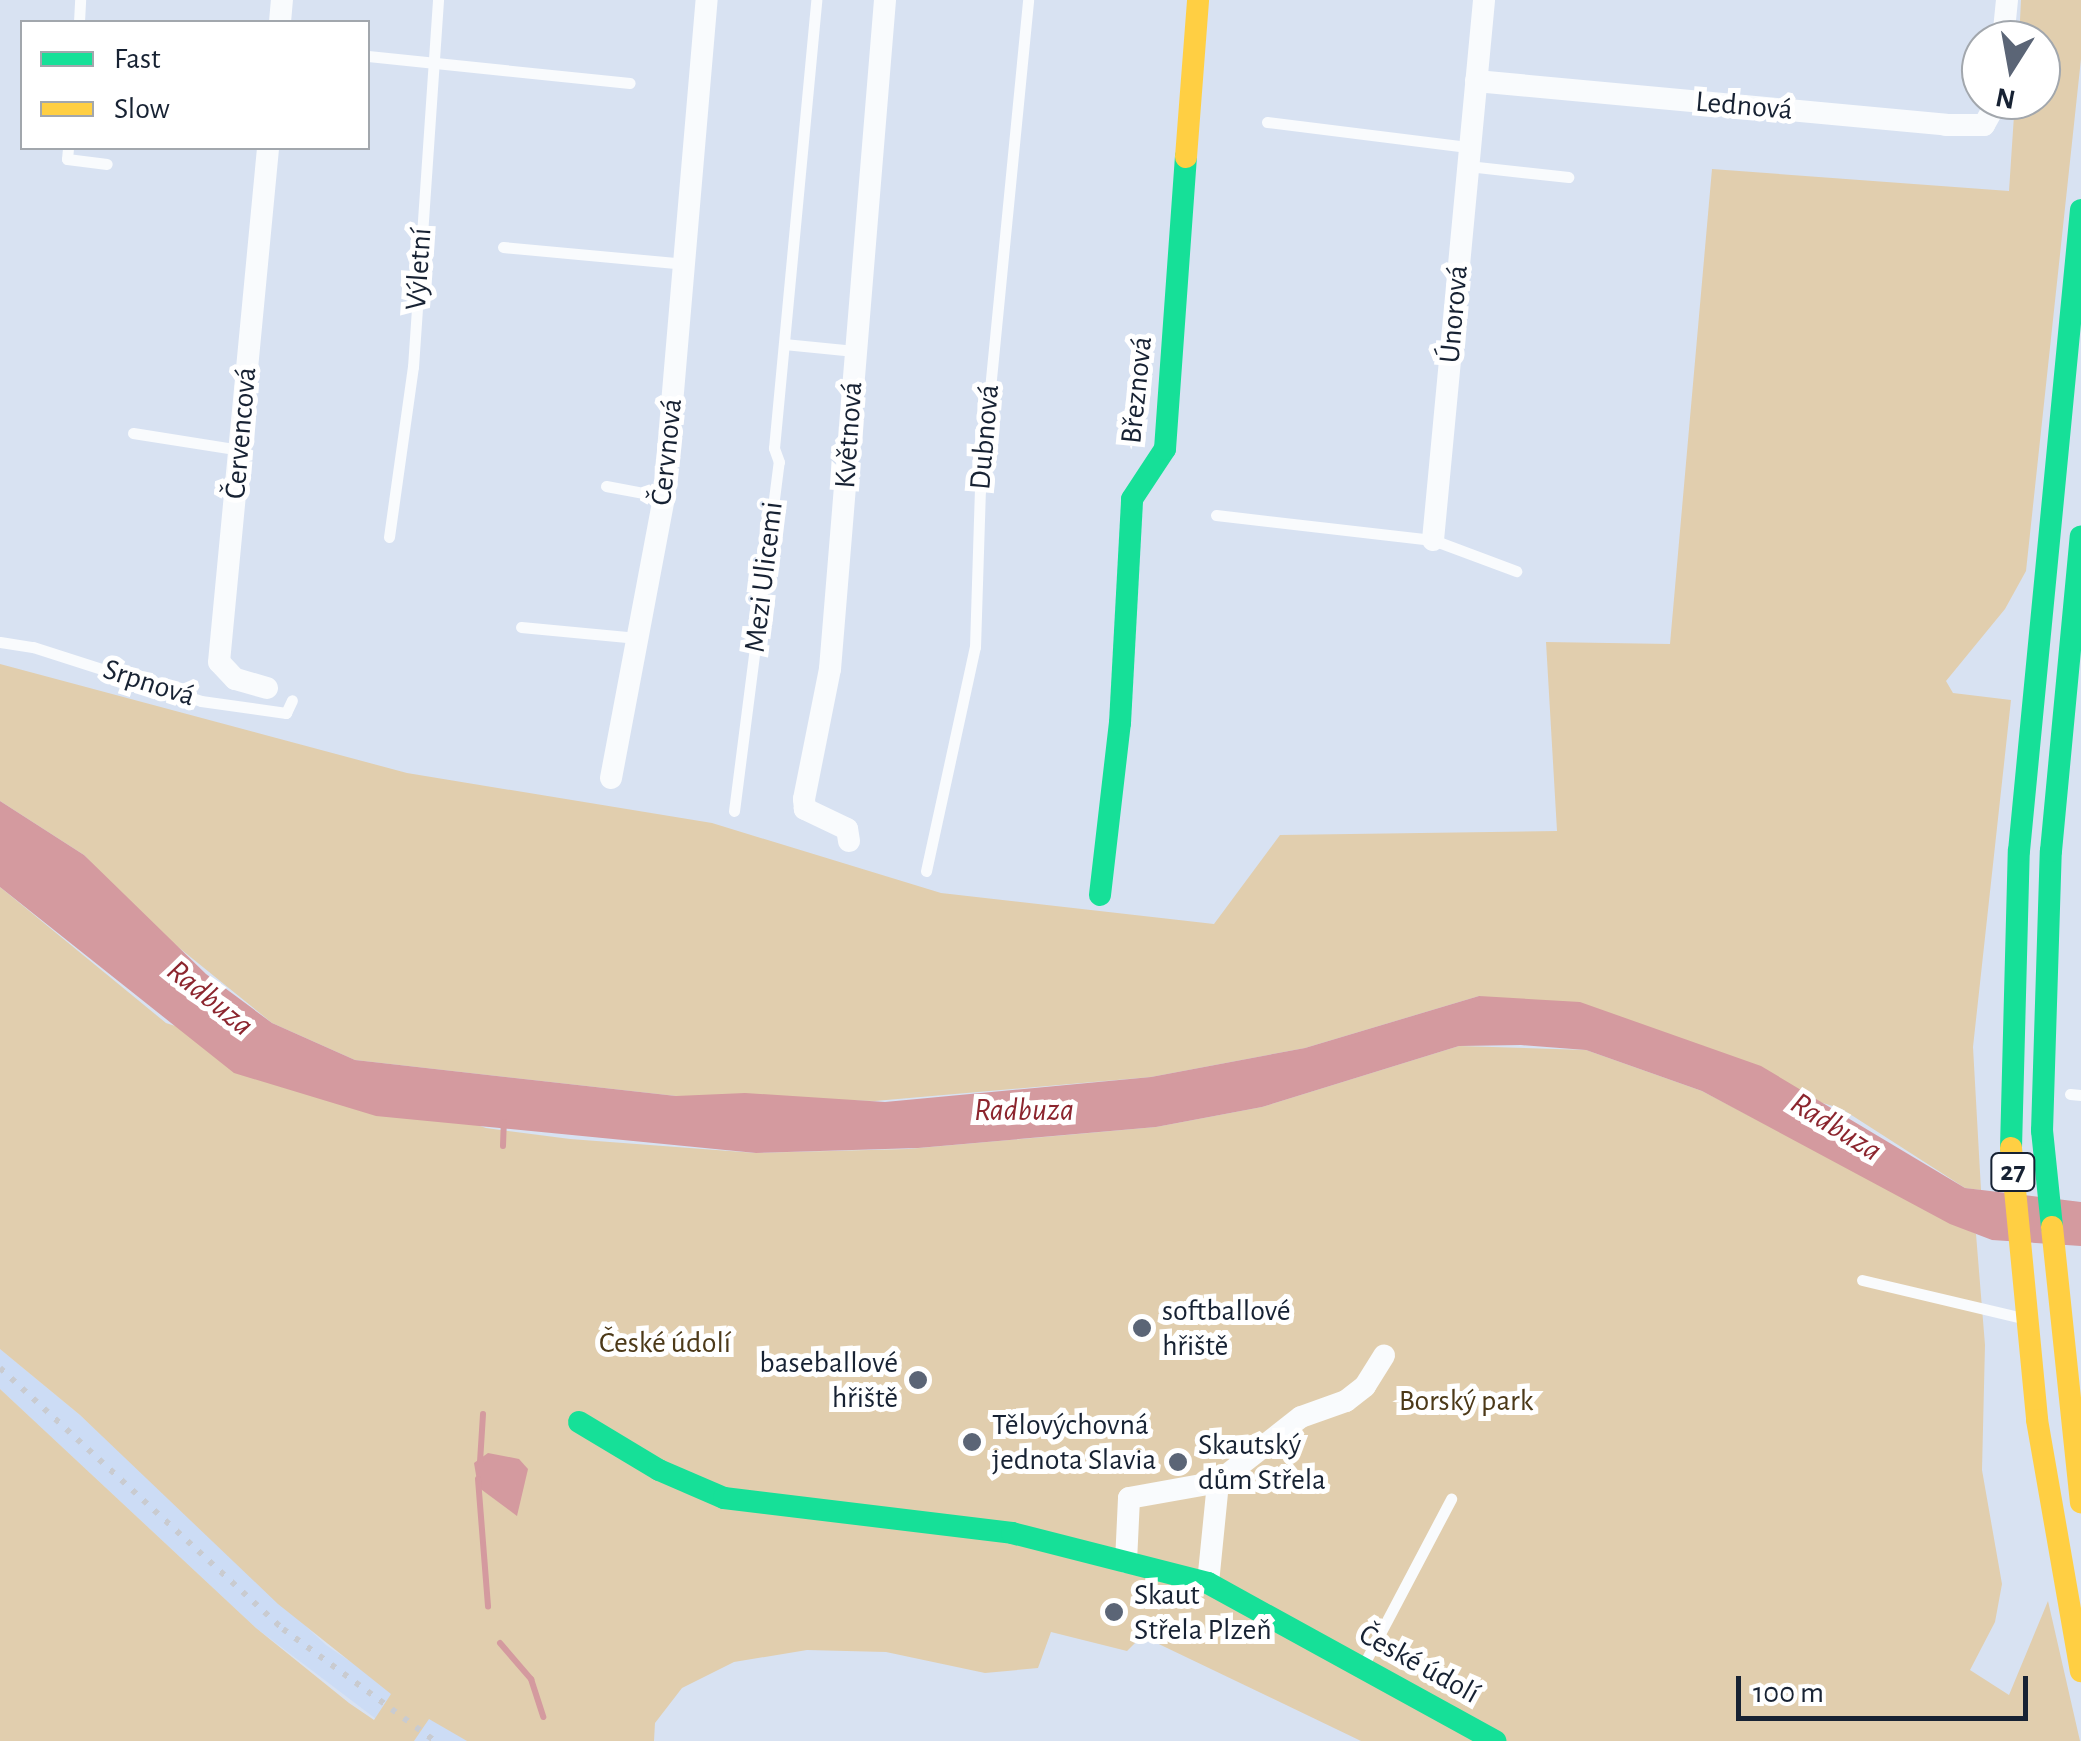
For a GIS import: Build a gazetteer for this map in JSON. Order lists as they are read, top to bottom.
{
  "streets": {
    "main road": ["Březnová", "27", "České údolí"],
    "street": [
      "Lednová",
      "Únorová",
      "Červencová",
      "Květnová",
      "Červnová"
    ],
    "lane": [
      "Výletní",
      "Dubnová",
      "Mezi Ulicemi",
      "Srpnová"
    ]
  },
  "crossings": [
    ["Lednová", "Únorová"]
  ],
  "water": ["Radbuza"],
  "parks": ["České údolí", "Borský park"],
  "places": [
    "softballové hřiště",
    "baseballové hřiště",
    "Tělovýchovná jednota Slavia",
    "Skautský dům Střela",
    "Skaut Střela Plzeň"
  ],
  "legend": ["Fast", "Slow"],
  "scale_bar": "100 m",
  "north": "bottom"
}
